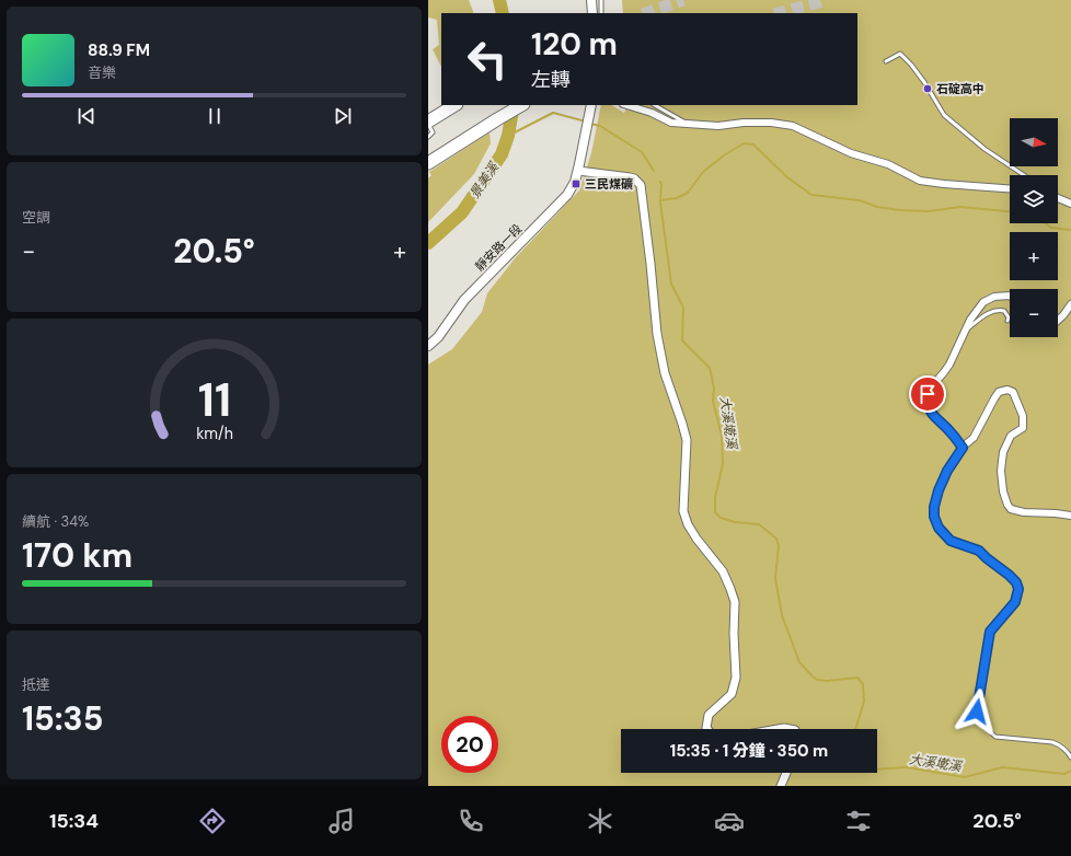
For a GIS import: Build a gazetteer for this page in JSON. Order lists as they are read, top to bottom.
{
  "streets": {
    "main road": ["靜安路一段"]
  },
  "water": ["景美溪", "大溪墘溪"],
  "places": {
    "other": ["石碇高中"],
    "transit": ["三民煤礦"]
  },
  "north": "right",
  "page": {
    "turn": ["120 m", "左轉"],
    "song": ["88.9 FM", "音樂"],
    "map_buttons": ["+", "−"],
    "tile": [
      "空調",
      ["續航 · 34%", "170 km"],
      ["抵達", "15:35"]
    ],
    "heat": ["−", "20.5°", "+"],
    "limit": "20",
    "trip": "15:35 · 1 分鐘 · 350 m",
    "tabs": ["15:34", "20.5°"],
    "gauge": ["11", "km/h"]
  }
}
